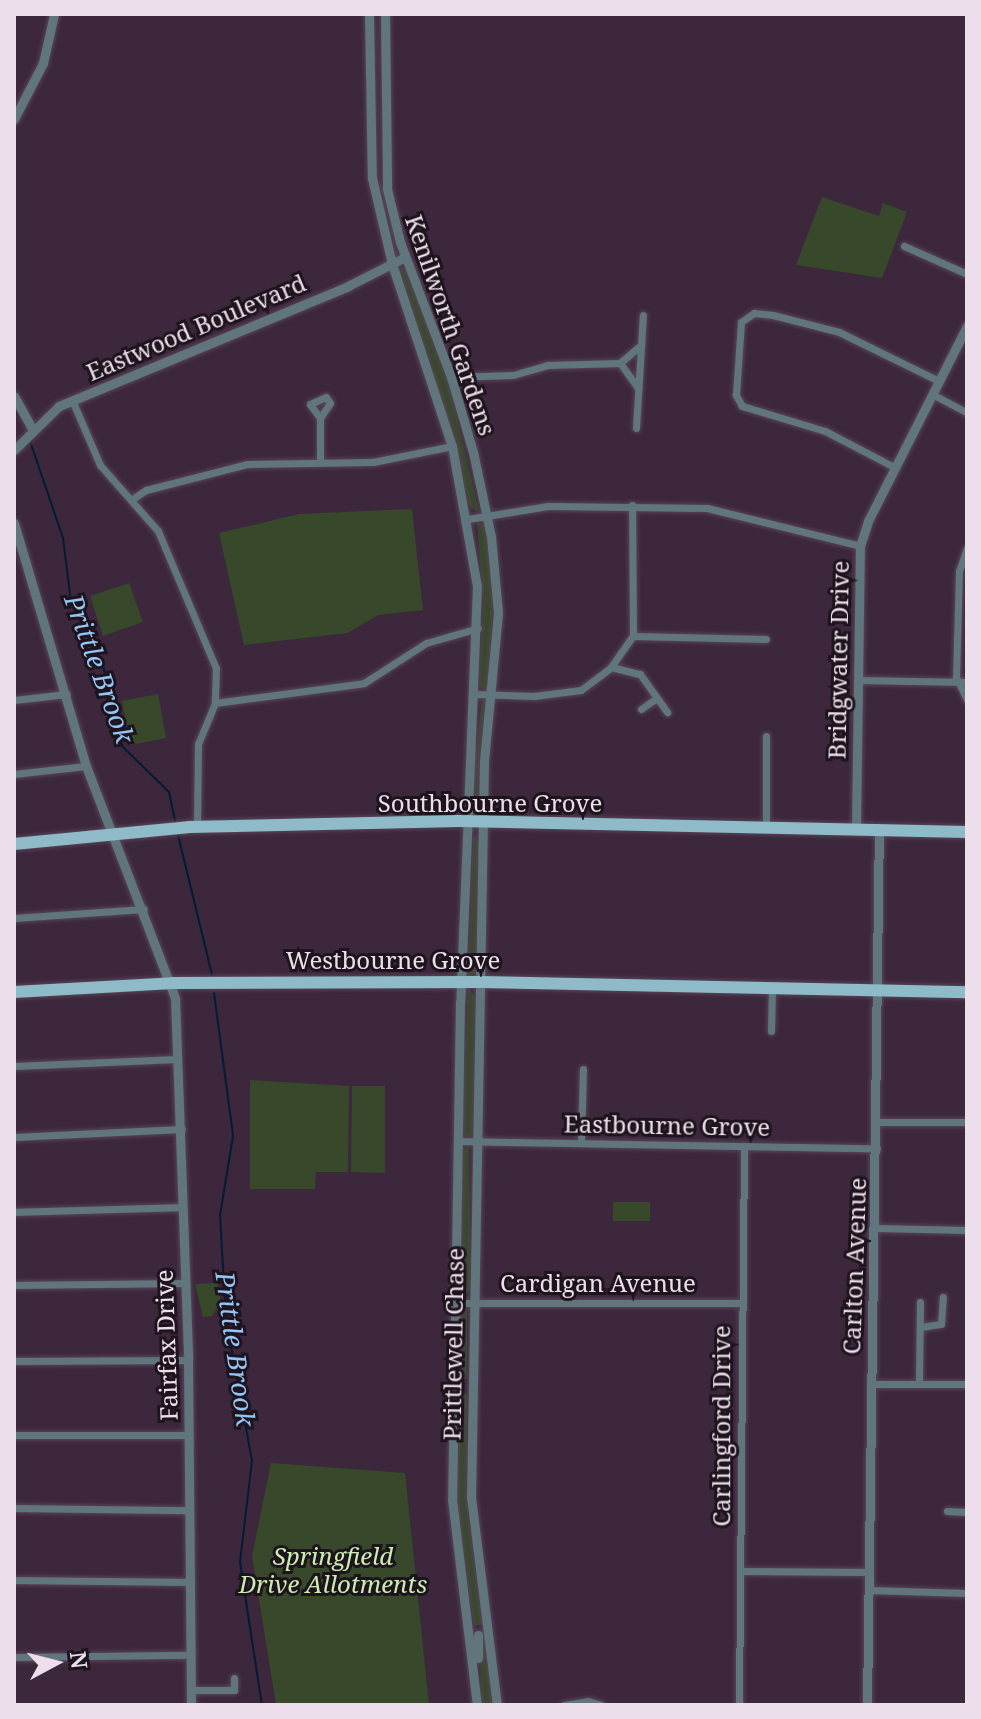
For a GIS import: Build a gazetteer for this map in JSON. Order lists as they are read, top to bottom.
{
  "streets": {
    "main road": ["Southbourne Grove", "Westbourne Grove"],
    "street": [
      "Kenilworth Gardens",
      "Eastwood Boulevard",
      "Bridgwater Drive",
      "Eastbourne Grove",
      "Carlton Avenue",
      "Cardigan Avenue",
      "Prittlewell Chase",
      "Fairfax Drive",
      "Carlingford Drive"
    ]
  },
  "crossings": [
    ["Kenilworth Gardens", "Eastwood Boulevard"],
    ["Kenilworth Gardens", "Southbourne Grove"],
    ["Kenilworth Gardens", "Westbourne Grove"],
    ["Kenilworth Gardens", "Prittlewell Chase"],
    ["Bridgwater Drive", "Southbourne Grove"],
    ["Southbourne Grove", "Carlton Avenue"],
    ["Southbourne Grove", "Fairfax Drive"],
    ["Westbourne Grove", "Carlton Avenue"],
    ["Westbourne Grove", "Prittlewell Chase"],
    ["Westbourne Grove", "Fairfax Drive"],
    ["Eastbourne Grove", "Carlton Avenue"],
    ["Eastbourne Grove", "Prittlewell Chase"],
    ["Eastbourne Grove", "Carlingford Drive"],
    ["Cardigan Avenue", "Prittlewell Chase"],
    ["Cardigan Avenue", "Carlingford Drive"]
  ],
  "water": ["Prittle Brook"],
  "parks": ["Springfield Drive Allotments"],
  "north": "right"
}
